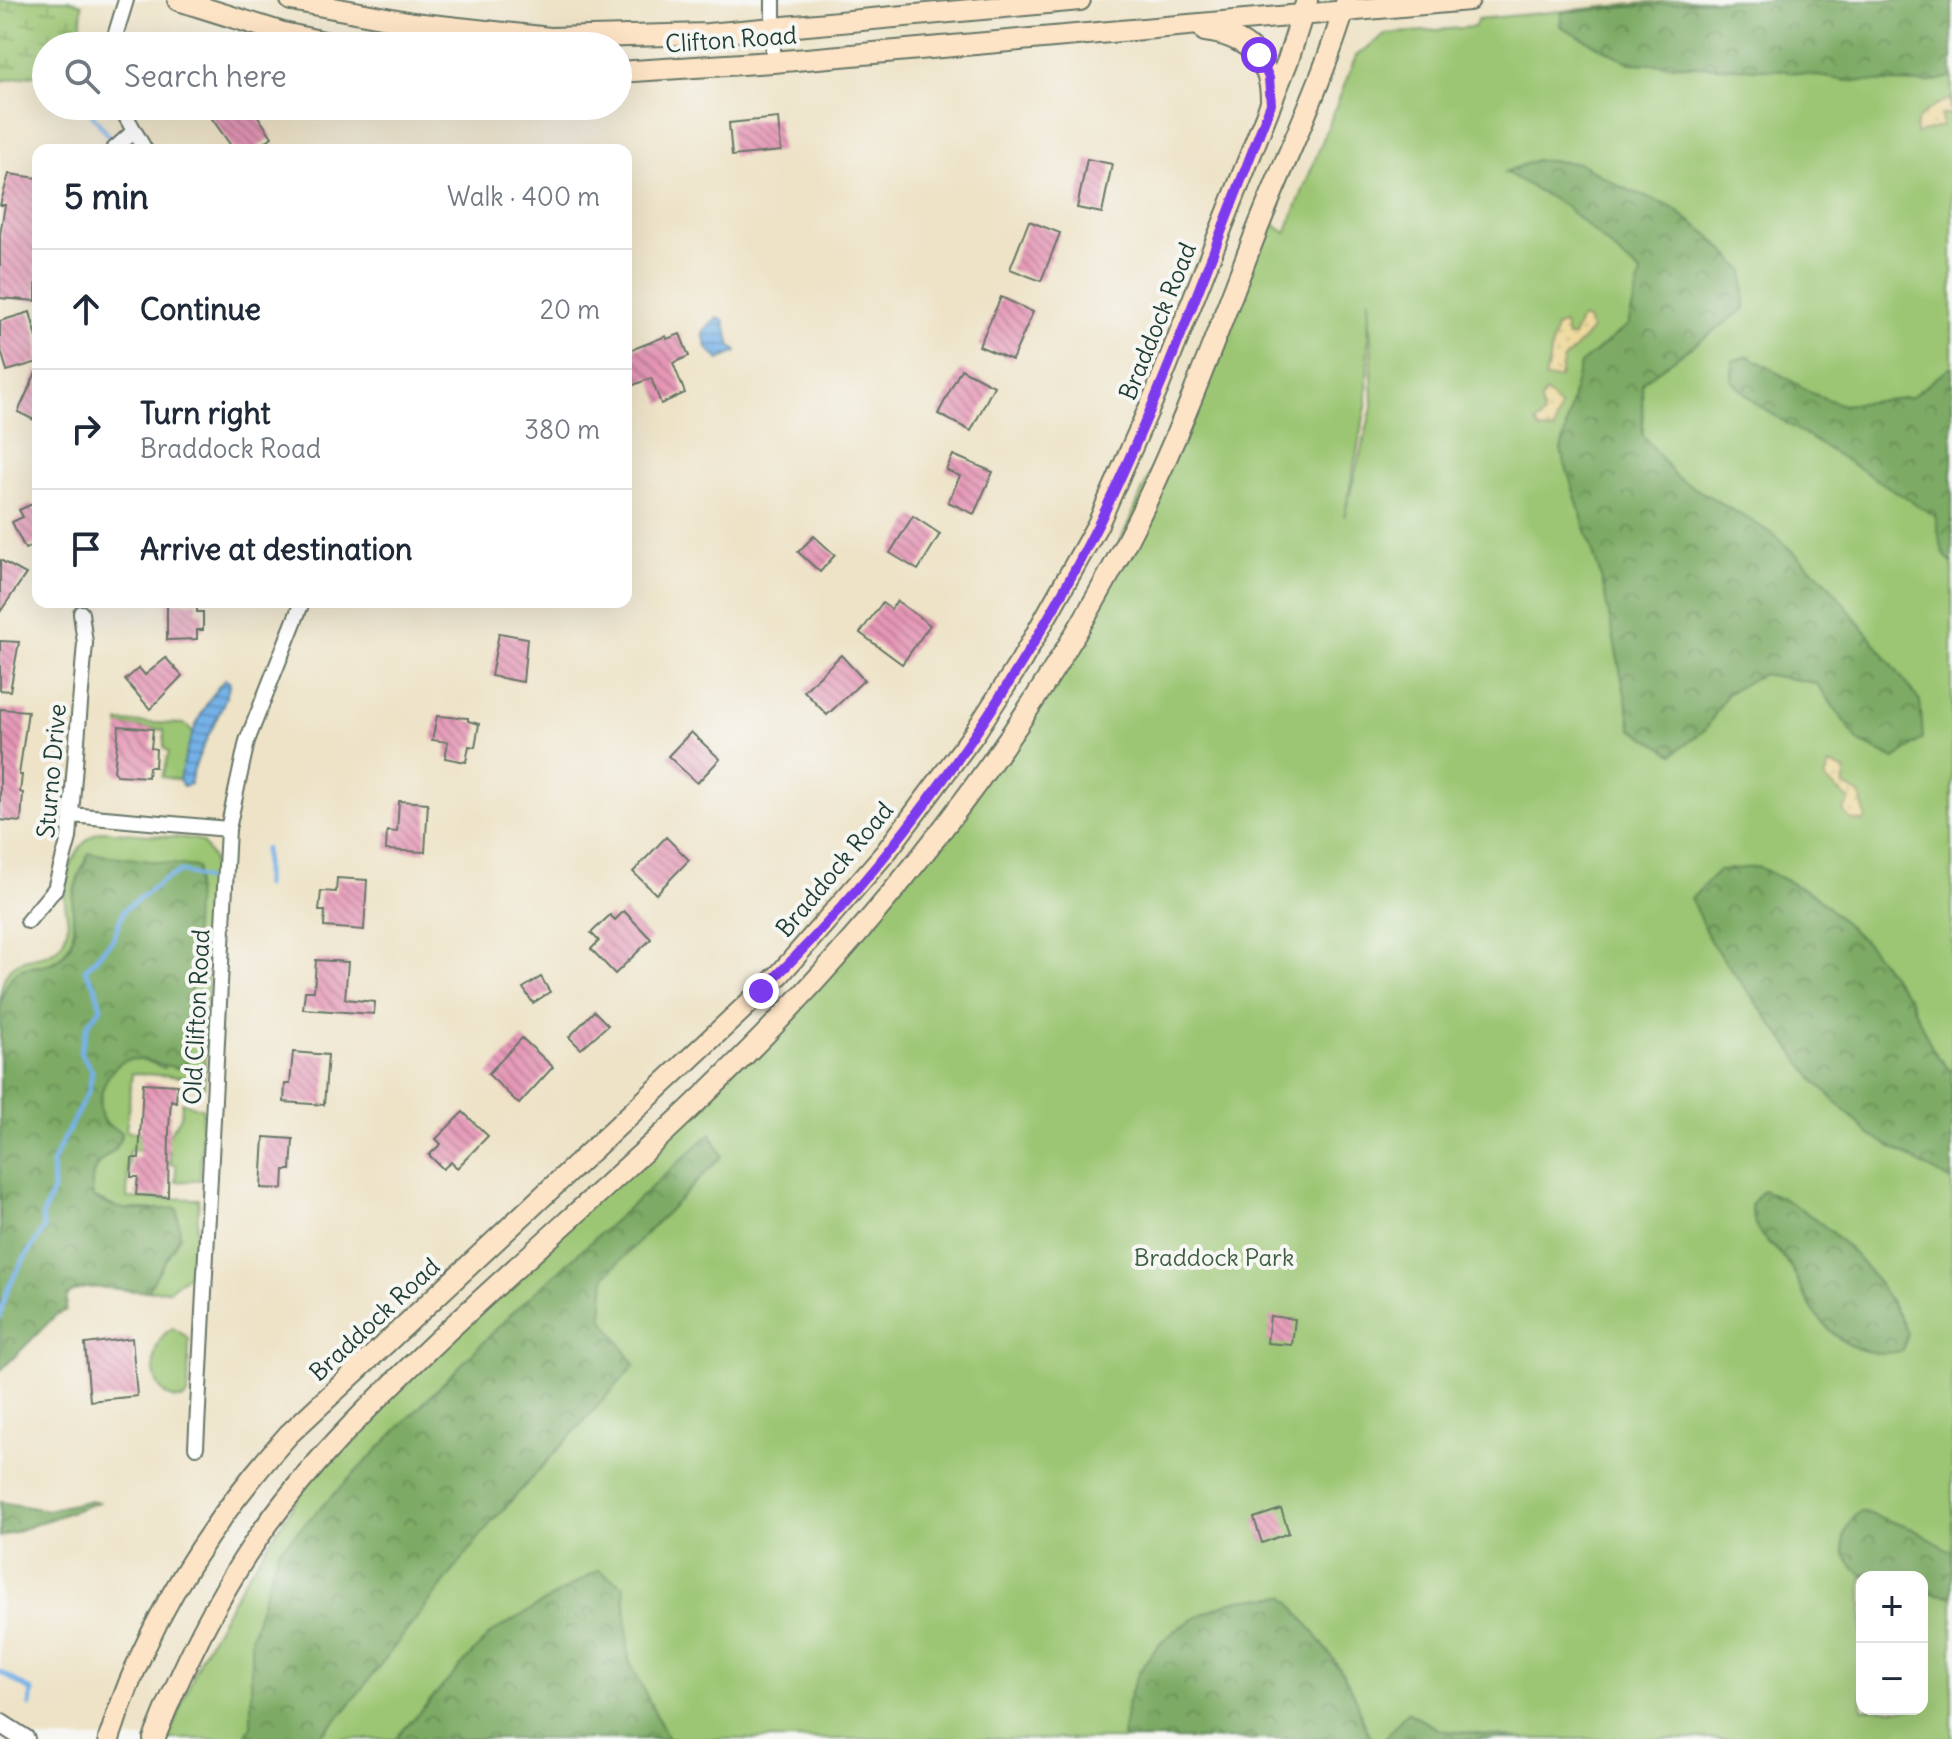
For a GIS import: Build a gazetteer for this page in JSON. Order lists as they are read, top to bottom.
{
  "streets": {
    "main road": ["Clifton Road", "Braddock Road"],
    "street": ["Sturno Drive", "Old Clifton Road"]
  },
  "crossings": [
    ["Clifton Road", "Braddock Road"]
  ],
  "parks": ["Braddock Park"],
  "page": {
    "search": "Search here",
    "heading": ["5 min", "Walk · 400 m"],
    "list": [
      ["Continue", "20 m"],
      ["Turn right", "Braddock Road", "380 m"],
      "Arrive at destination"
    ],
    "map_buttons": ["+", "−"]
  }
}
